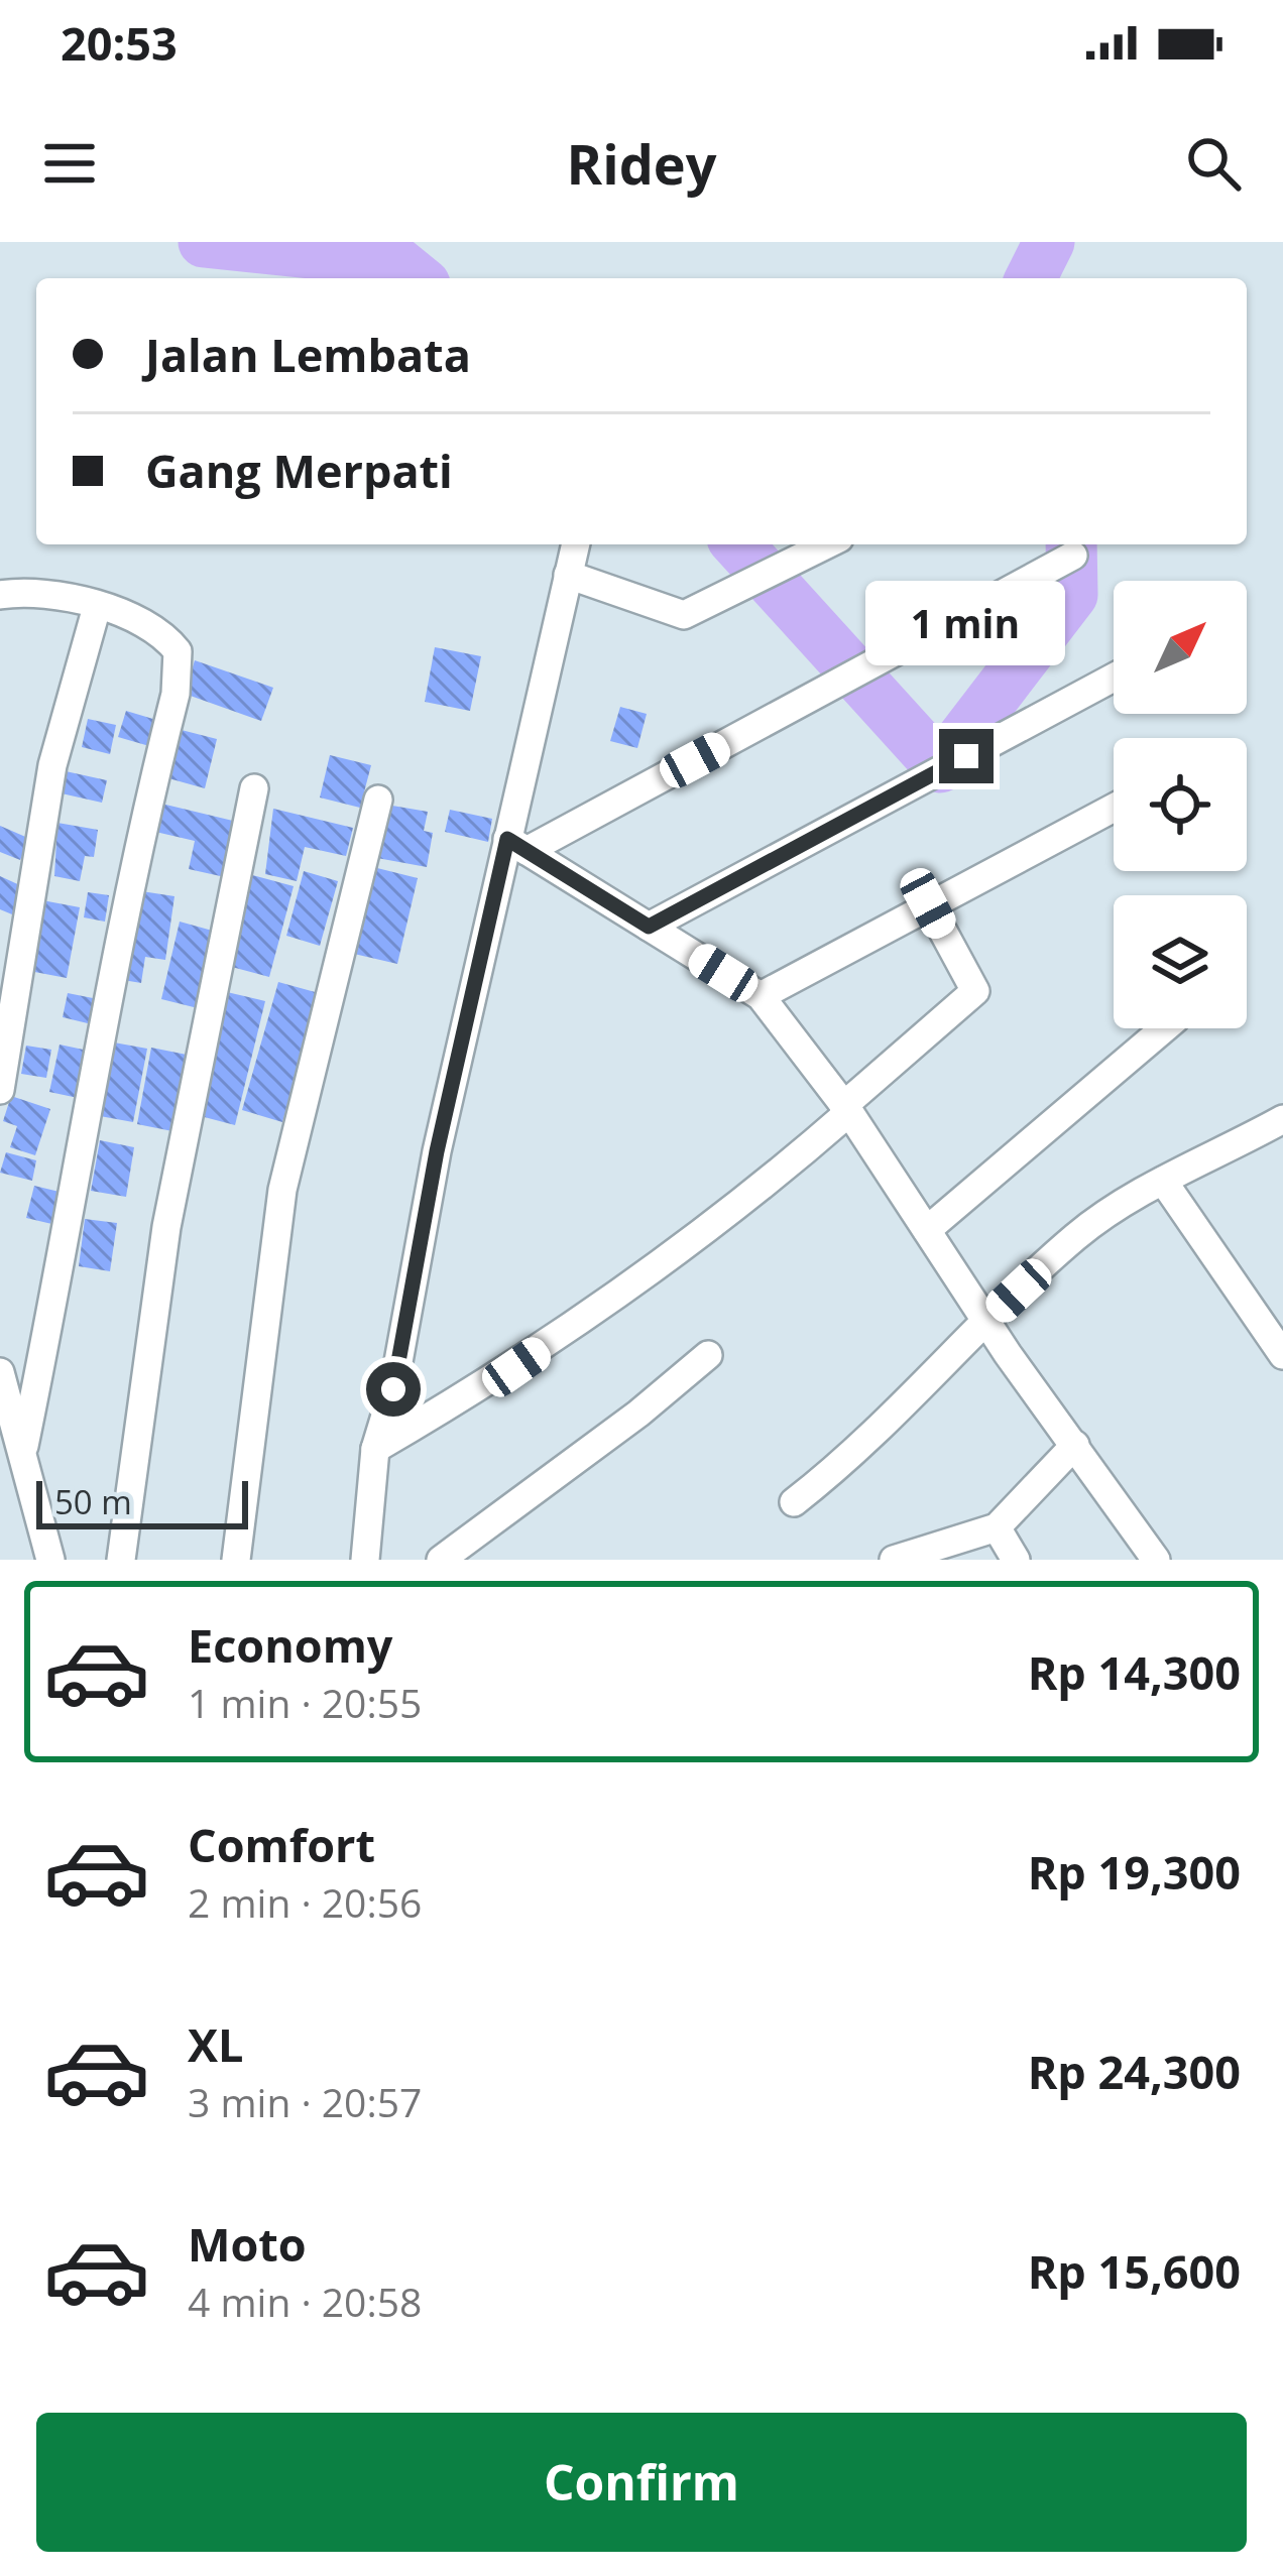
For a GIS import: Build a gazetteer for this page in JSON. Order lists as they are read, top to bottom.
{
  "scale_bar": "50 m",
  "north": "top right",
  "page": {
    "status": "20:53",
    "header": "Ridey",
    "banner": ["Jalan Lembata", "Gang Merpati"],
    "bubble": "1 min",
    "scale": "50 m",
    "list": [
      {
        "name": "Economy",
        "note": "1 min · 20:55",
        "value": "Rp 14,300"
      },
      {
        "name": "Comfort",
        "note": "2 min · 20:56",
        "value": "Rp 19,300"
      },
      {
        "name": "XL",
        "note": "3 min · 20:57",
        "value": "Rp 24,300"
      },
      {
        "name": "Moto",
        "note": "4 min · 20:58",
        "value": "Rp 15,600"
      }
    ],
    "buttons": "Confirm"
  }
}
